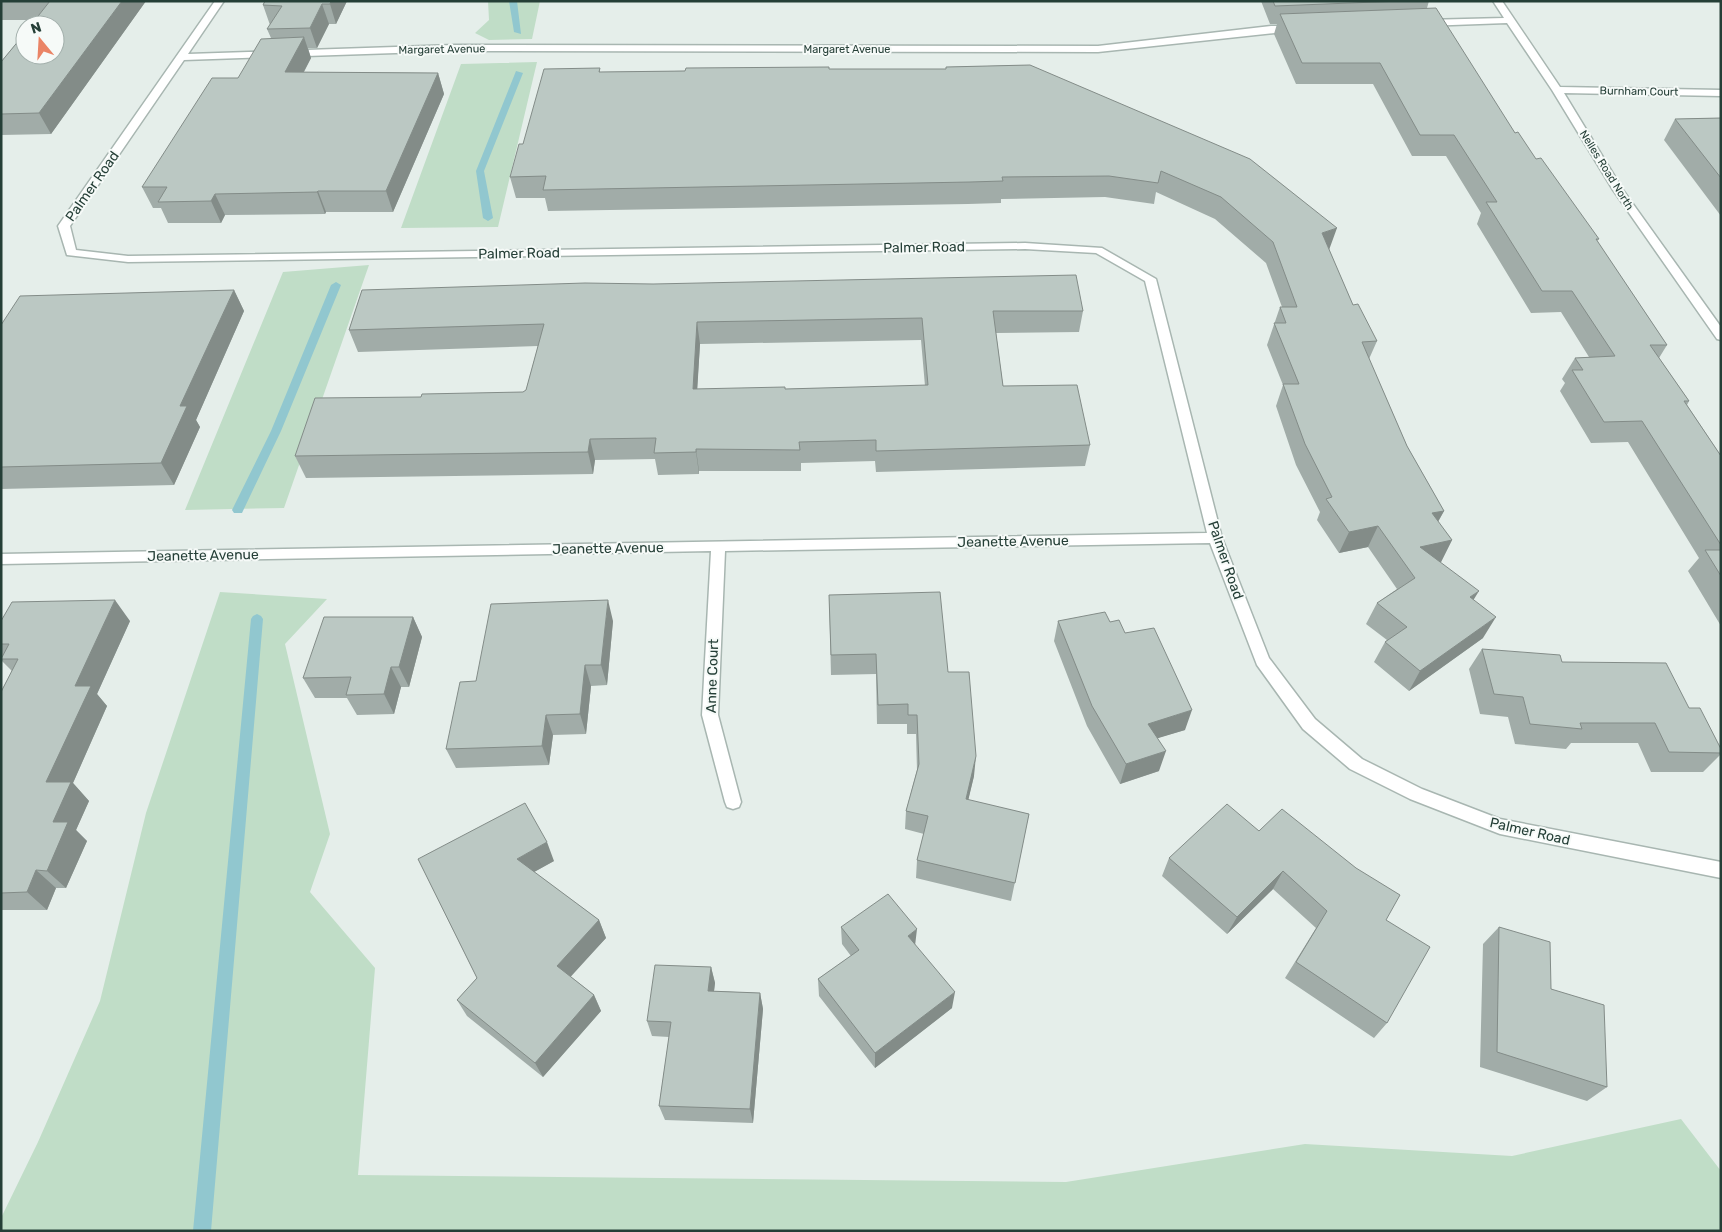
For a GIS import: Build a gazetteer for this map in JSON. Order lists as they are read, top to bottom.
{
  "streets": {
    "street": [
      "Margaret Avenue",
      "Burnham Court",
      "Nelles Road North",
      "Palmer Road",
      "Jeanette Avenue",
      "Anne Court"
    ]
  },
  "crossings": [
    ["Margaret Avenue", "Palmer Road"],
    ["Burnham Court", "Nelles Road North"],
    ["Palmer Road", "Jeanette Avenue"],
    ["Jeanette Avenue", "Anne Court"]
  ],
  "north": "top"
}
